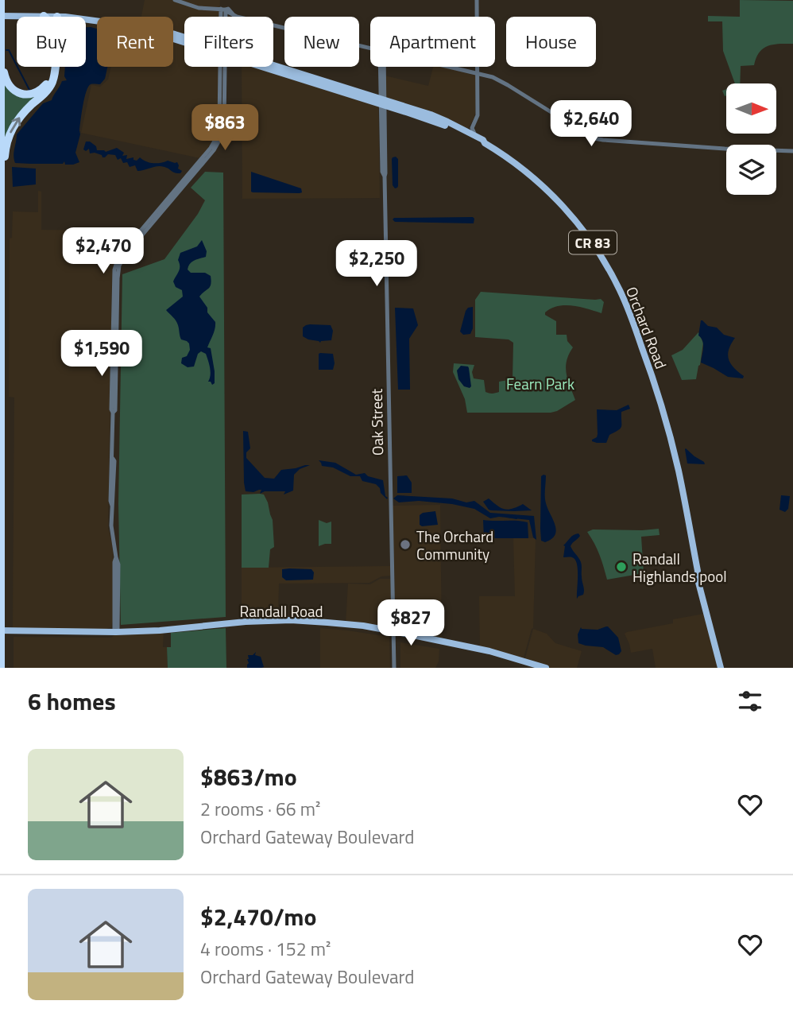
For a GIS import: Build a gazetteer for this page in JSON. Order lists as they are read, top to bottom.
{
  "streets": {
    "main road": ["CR 83", "Orchard Road", "Randall Road"],
    "street": ["Oak Street"]
  },
  "crossings": [
    ["Orchard Road", "Oak Street"],
    ["Oak Street", "Randall Road"]
  ],
  "parks": ["Fearn Park"],
  "places": ["The Orchard Community", "Randall Highlands pool"],
  "north": "right",
  "page": {
    "chip": [
      "Buy",
      "Rent",
      "Filters",
      "New",
      "Apartment",
      "House"
    ],
    "price": [
      "$2,640",
      "$863",
      "$2,470",
      "$2,250",
      "$1,590",
      "$827"
    ],
    "heading": "6 homes",
    "list": [
      {
        "name": "$863/mo",
        "note": "2 rooms · 66 m² · Orchard Gateway Boulevard"
      },
      {
        "name": "$2,470/mo",
        "note": "4 rooms · 152 m² · Orchard Gateway Boulevard"
      }
    ]
  }
}
